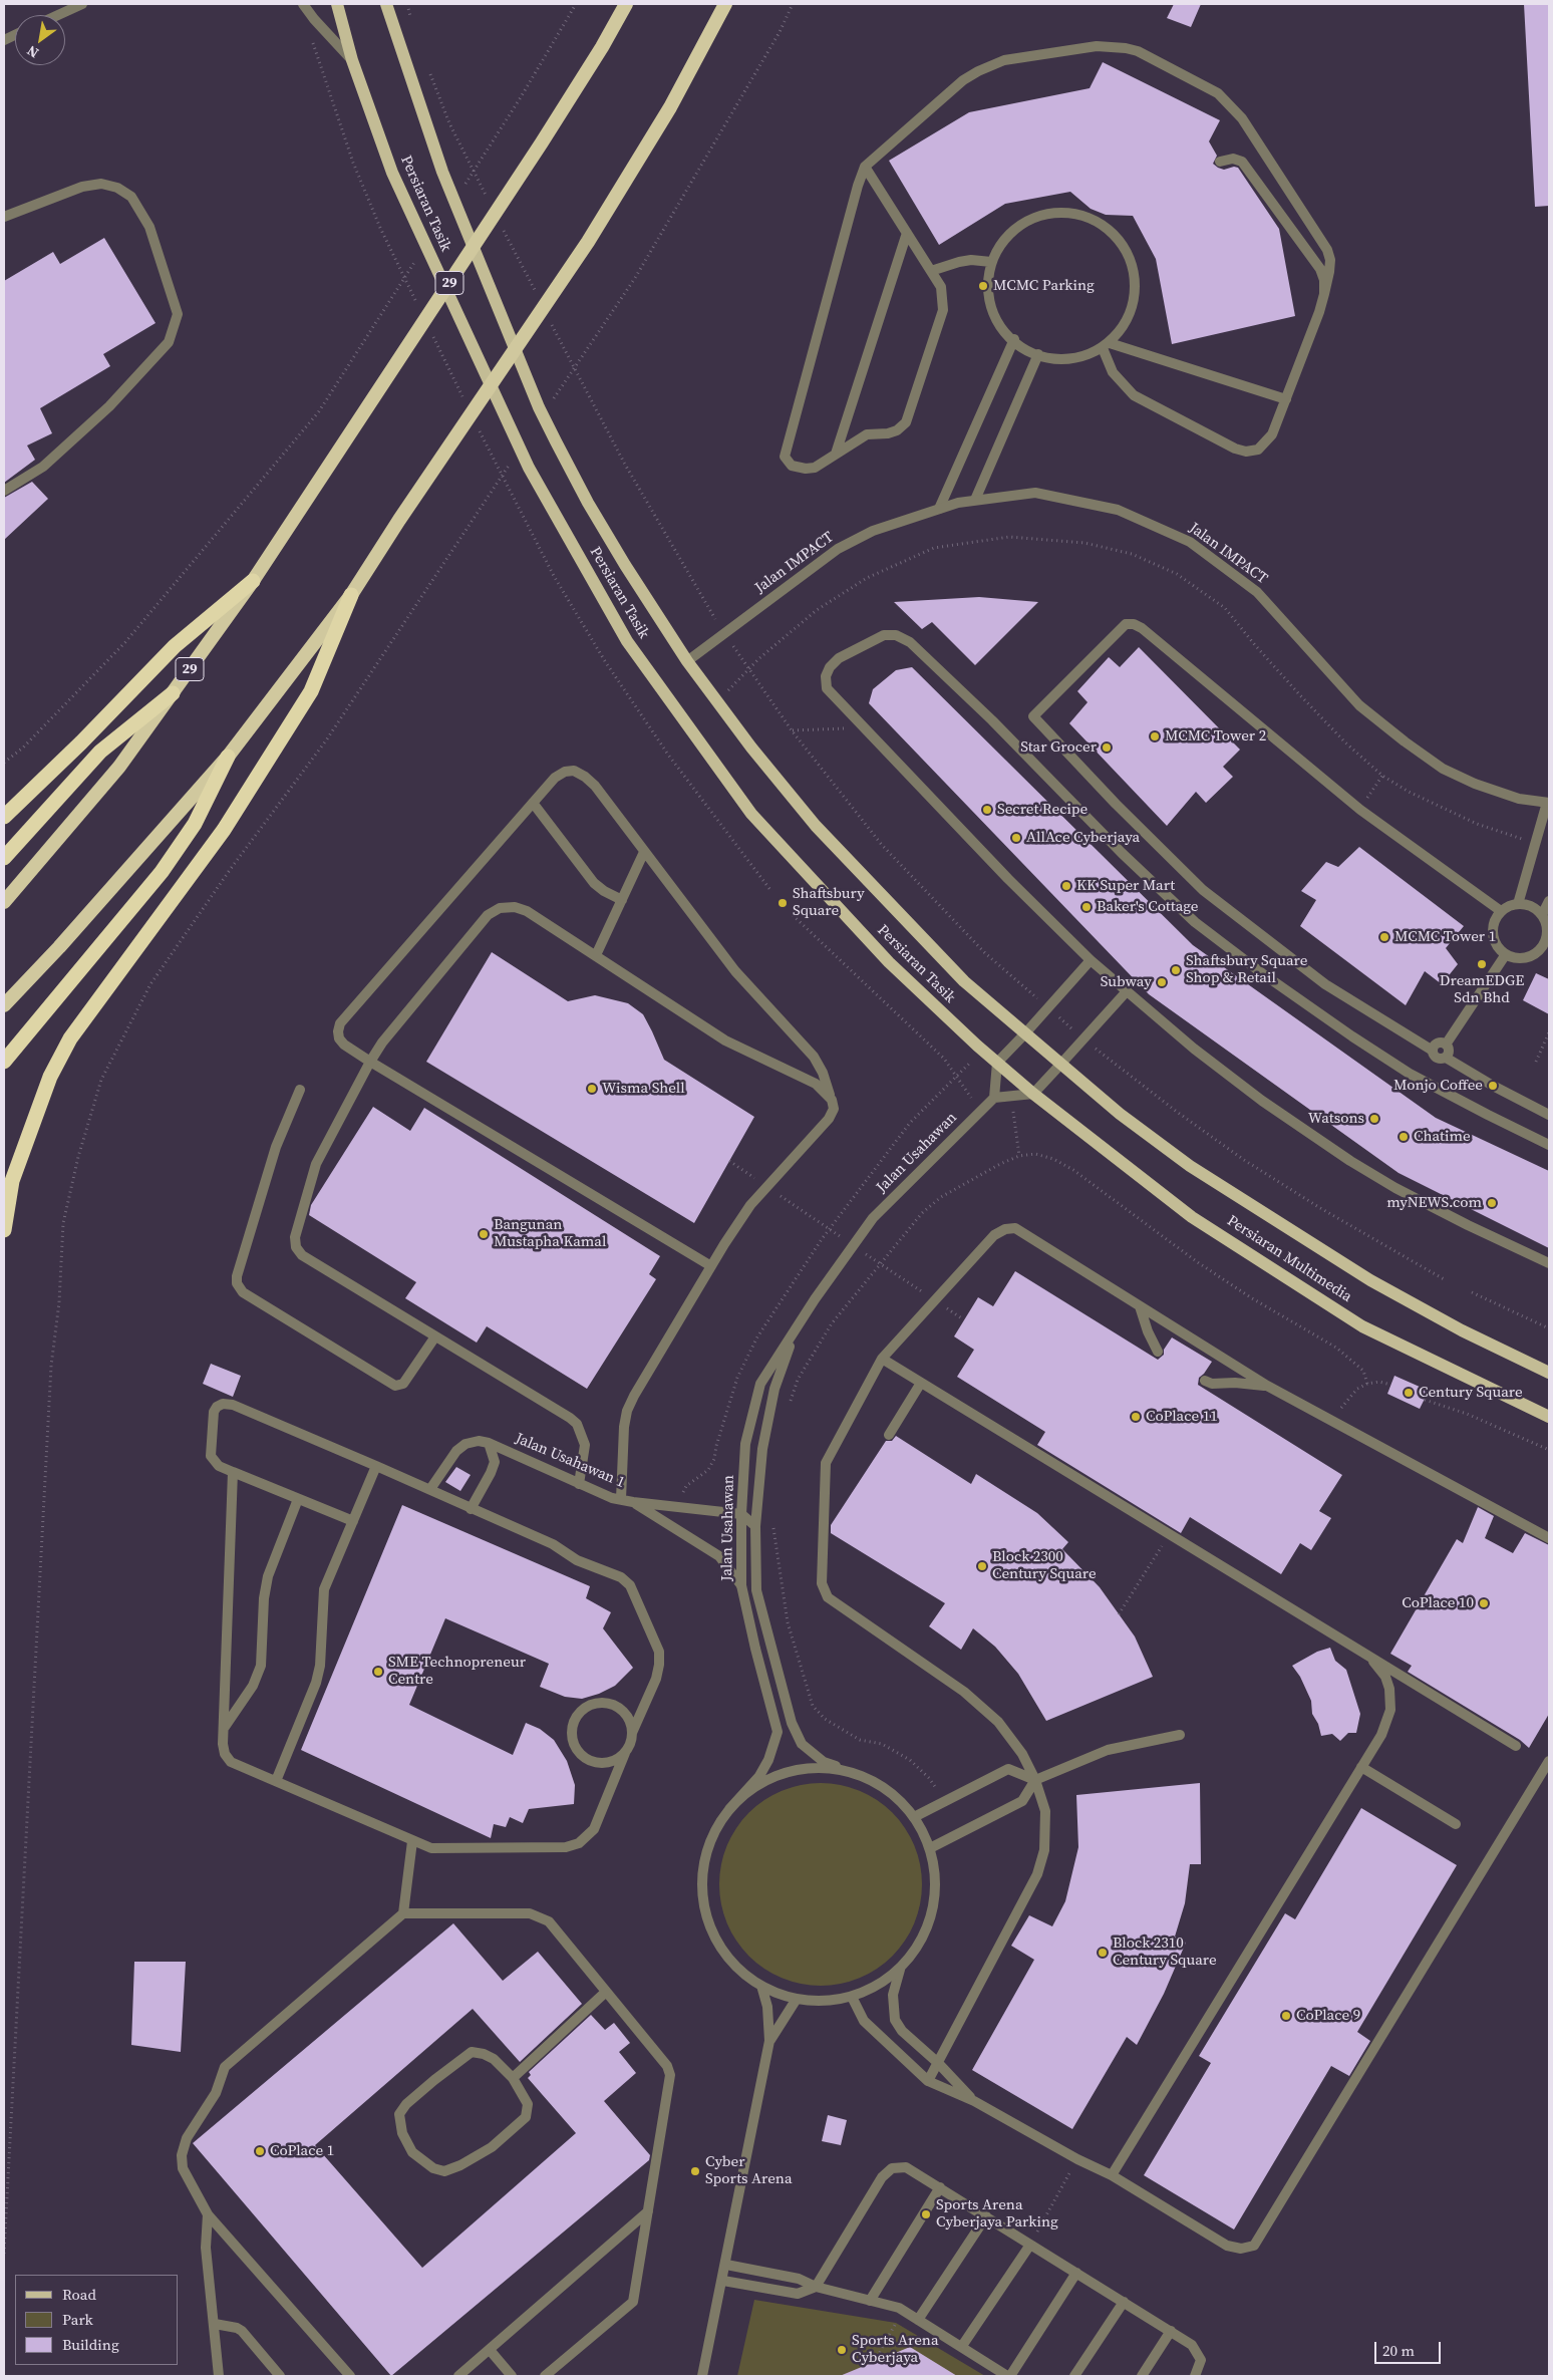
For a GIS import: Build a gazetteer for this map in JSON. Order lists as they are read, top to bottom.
{
  "streets": {
    "highway": ["29"],
    "main road": ["Persiaran Tasik", "Persiaran Multimedia"],
    "street": ["Jalan IMPACT", "Jalan Usahawan", "Jalan Usahawan 1"]
  },
  "crossings": [
    ["Persiaran Tasik", "Jalan IMPACT"],
    ["Persiaran Tasik", "Persiaran Multimedia"],
    ["Jalan Usahawan", "Jalan Usahawan 1"]
  ],
  "places": [
    "MCMC Parking",
    "MCMC Tower 2",
    "Star Grocer",
    "Secret Recipe",
    "AllAce Cyberjaya",
    "KK Super Mart",
    "Shaftsbury Square",
    "Baker's Cottage",
    "MCMC Tower 1",
    "DreamEDGE Sdn Bhd",
    "Shaftsbury Square Shop & Retail",
    "Subway",
    "Monjo Coffee",
    "Wisma Shell",
    "Watsons",
    "Chatime",
    "myNEWS.com",
    "Bangunan Mustapha Kamal",
    "Century Square",
    "CoPlace 11",
    "Block 2300 Century Square",
    "CoPlace 10",
    "SME Technopreneur Centre",
    "Block 2310 Century Square",
    "CoPlace 9",
    "CoPlace 1",
    "Cyber Sports Arena",
    "Sports Arena Cyberjaya Parking",
    "Sports Arena Cyberjaya"
  ],
  "legend": ["Road", "Park", "Building"],
  "scale_bar": "20 m",
  "north": "bottom left"
}
